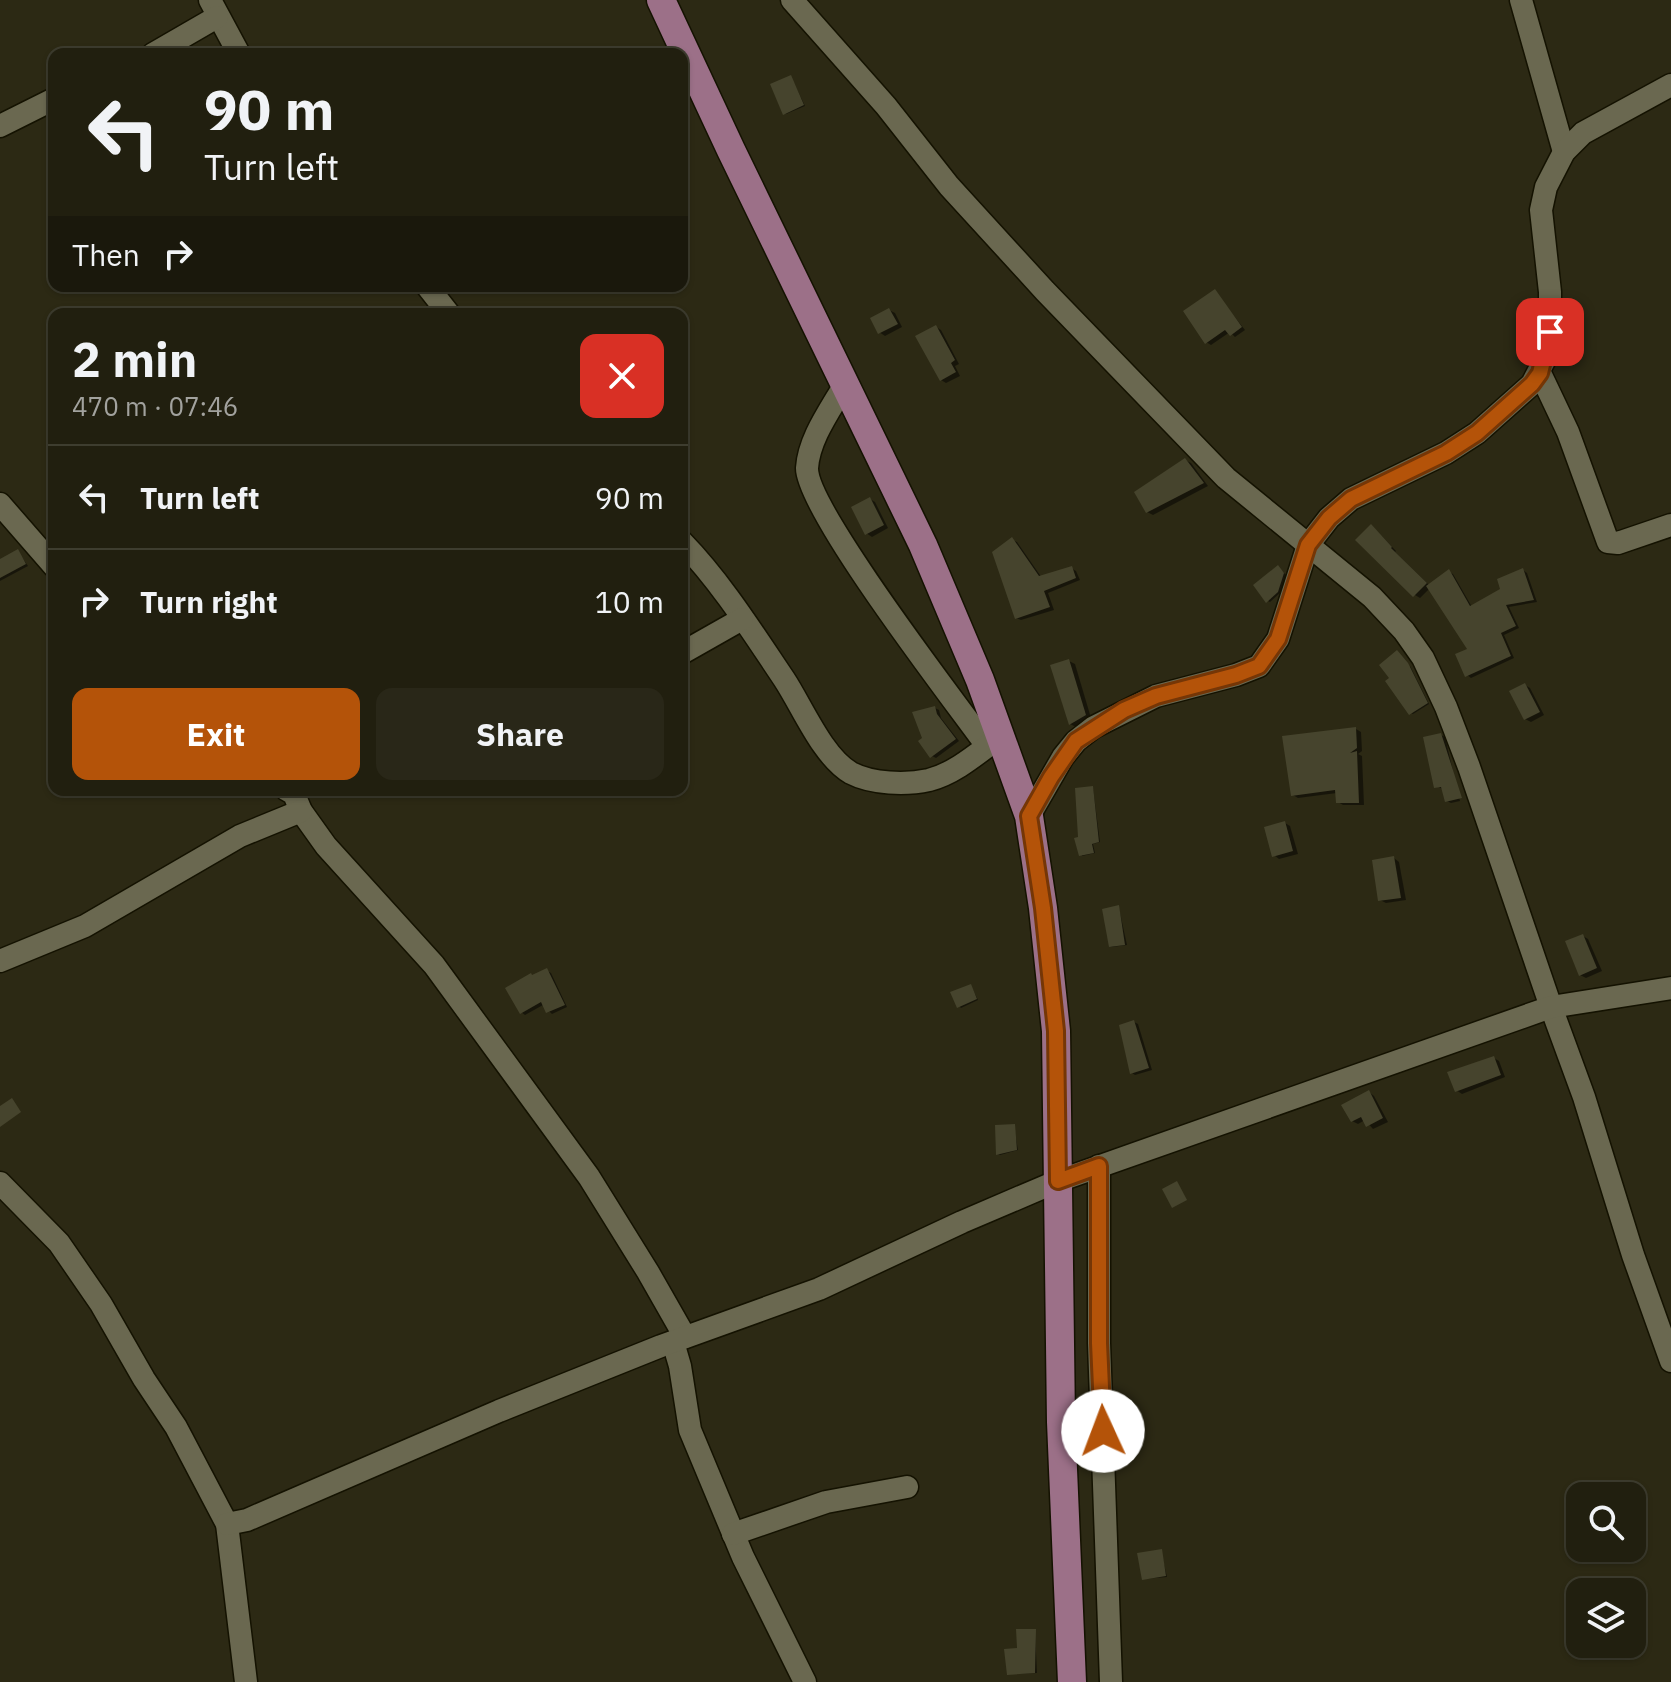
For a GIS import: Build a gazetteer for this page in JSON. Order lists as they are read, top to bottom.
{
  "page": {
    "turn": ["90 m", "Turn left"],
    "then": "Then",
    "heading": ["2 min", "470 m · 07:46"],
    "list": [
      {
        "name": "Turn left",
        "value": "90 m"
      },
      {
        "name": "Turn right",
        "value": "10 m"
      }
    ],
    "buttons": ["Exit", "Share"]
  }
}
